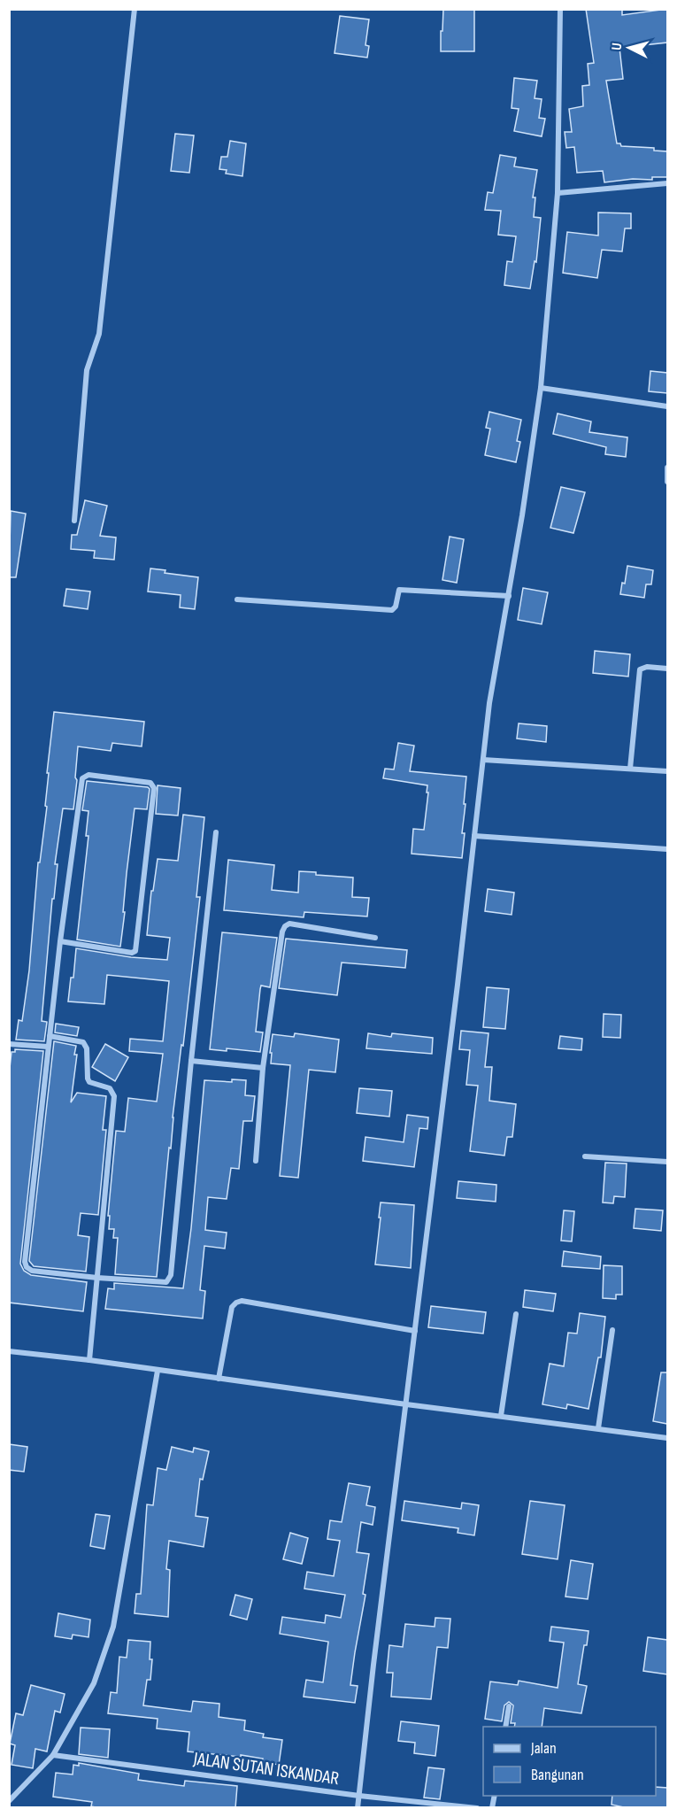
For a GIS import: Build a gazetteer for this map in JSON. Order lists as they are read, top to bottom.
{
  "streets": {
    "street": ["JALAN SUTAN ISKANDAR"]
  },
  "legend": ["Jalan", "Bangunan"],
  "north": "left"
}
